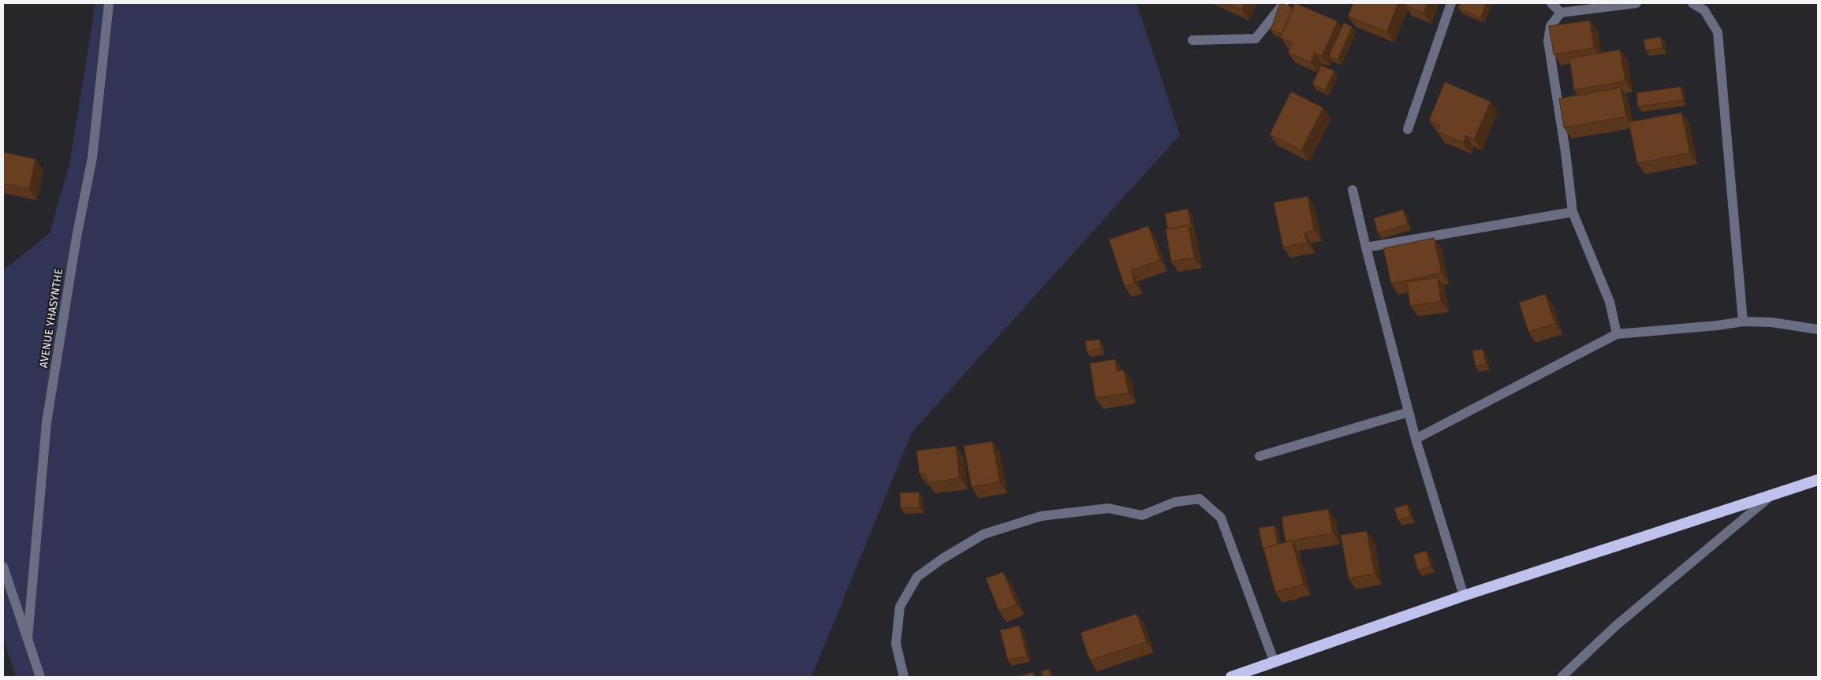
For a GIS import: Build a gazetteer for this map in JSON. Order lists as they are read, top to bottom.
{
  "streets": {
    "street": ["AVENUE YHASYNTHE"]
  }
}
